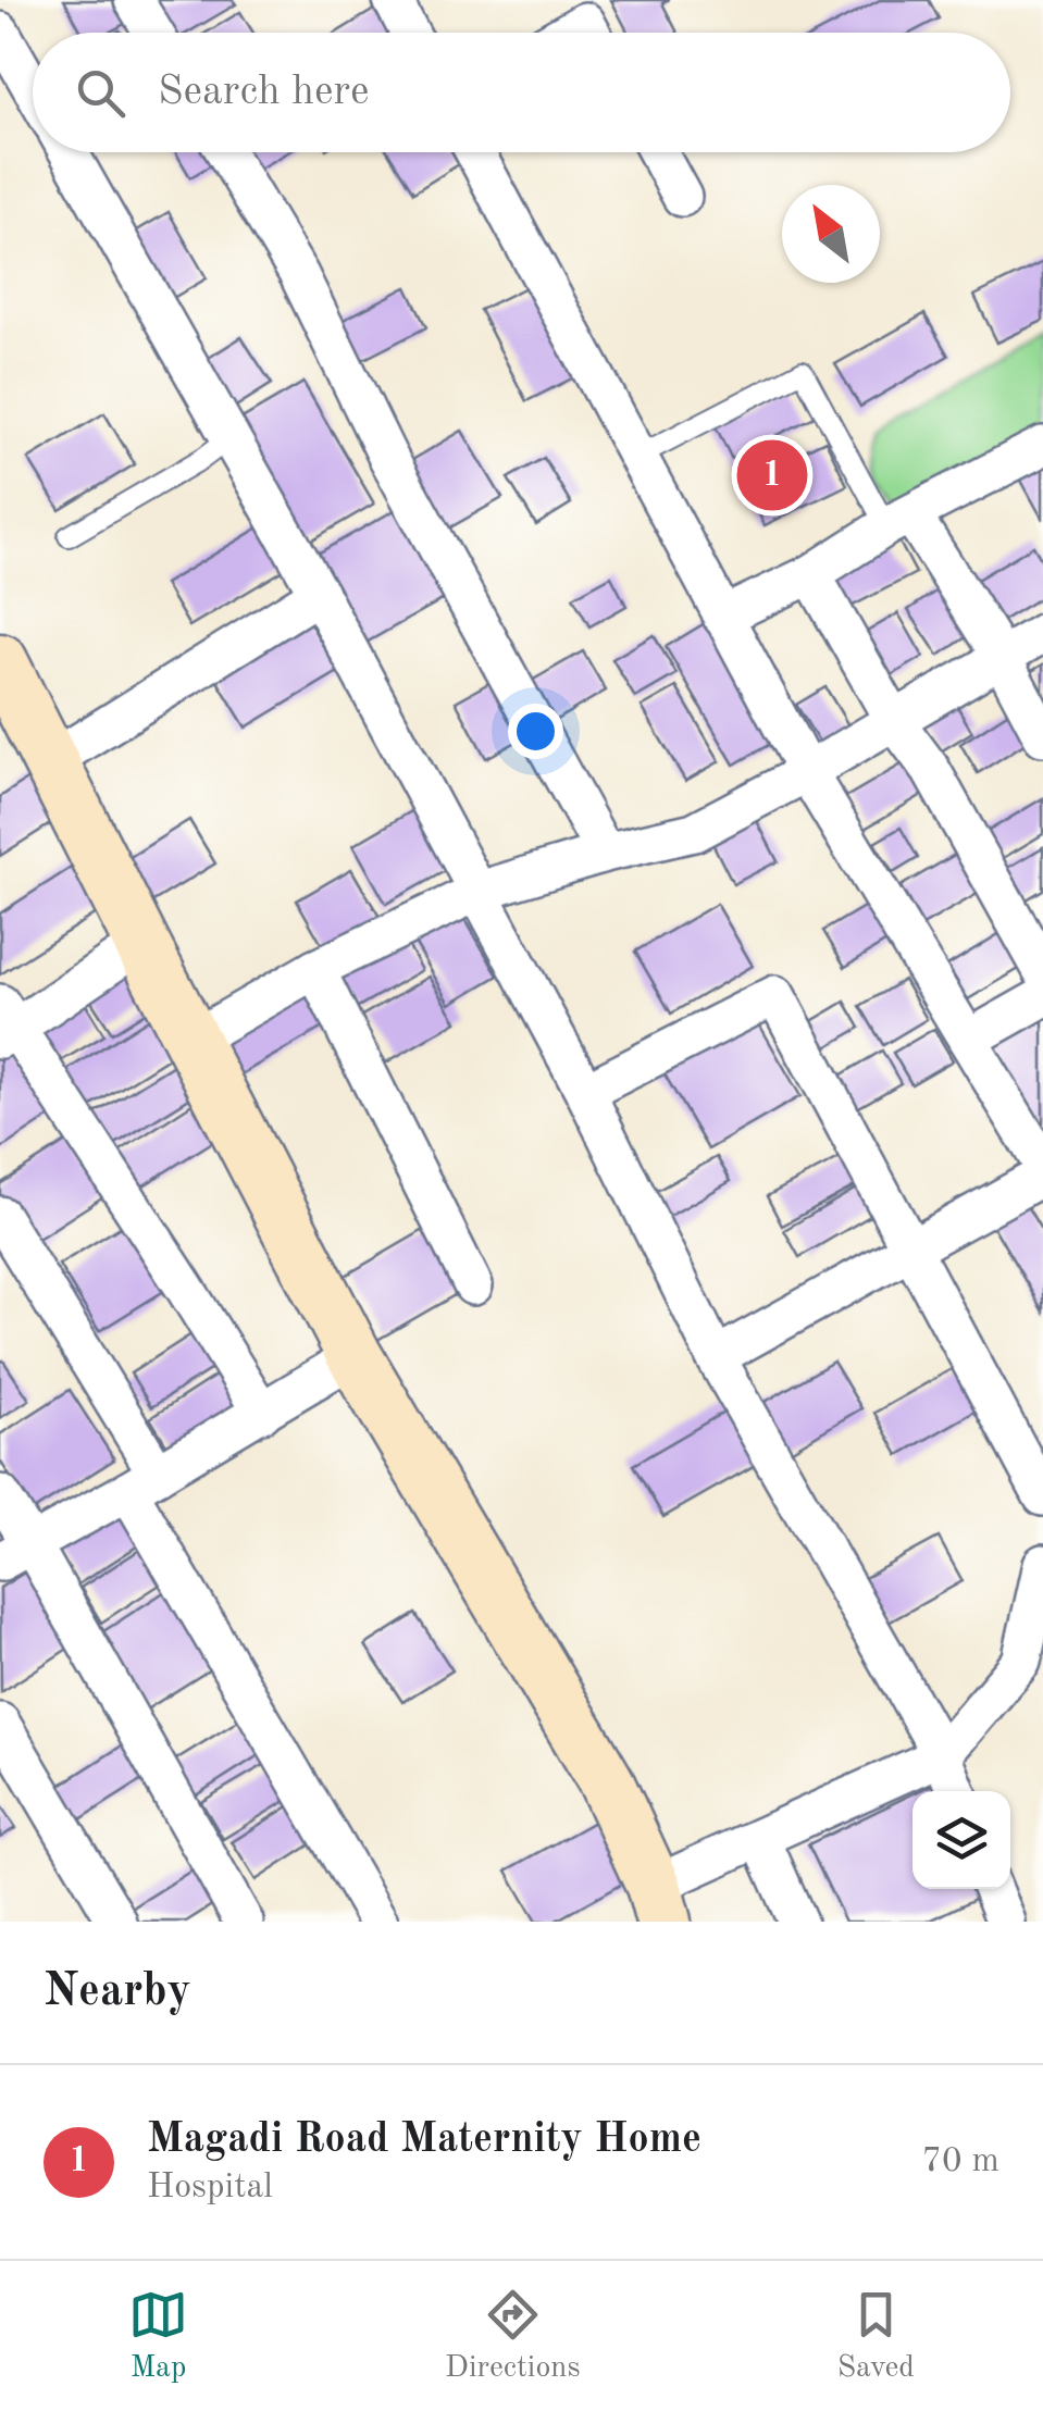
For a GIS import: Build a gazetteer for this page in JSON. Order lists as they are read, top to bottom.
{
  "north": "top left",
  "page": {
    "search": "Search here",
    "pins": "1",
    "heading": "Nearby",
    "list": [
      {
        "mark": "1",
        "name": "Magadi Road Maternity Home",
        "note": "Hospital",
        "value": "70 m"
      }
    ],
    "nav": ["Map", "Directions", "Saved"]
  }
}
